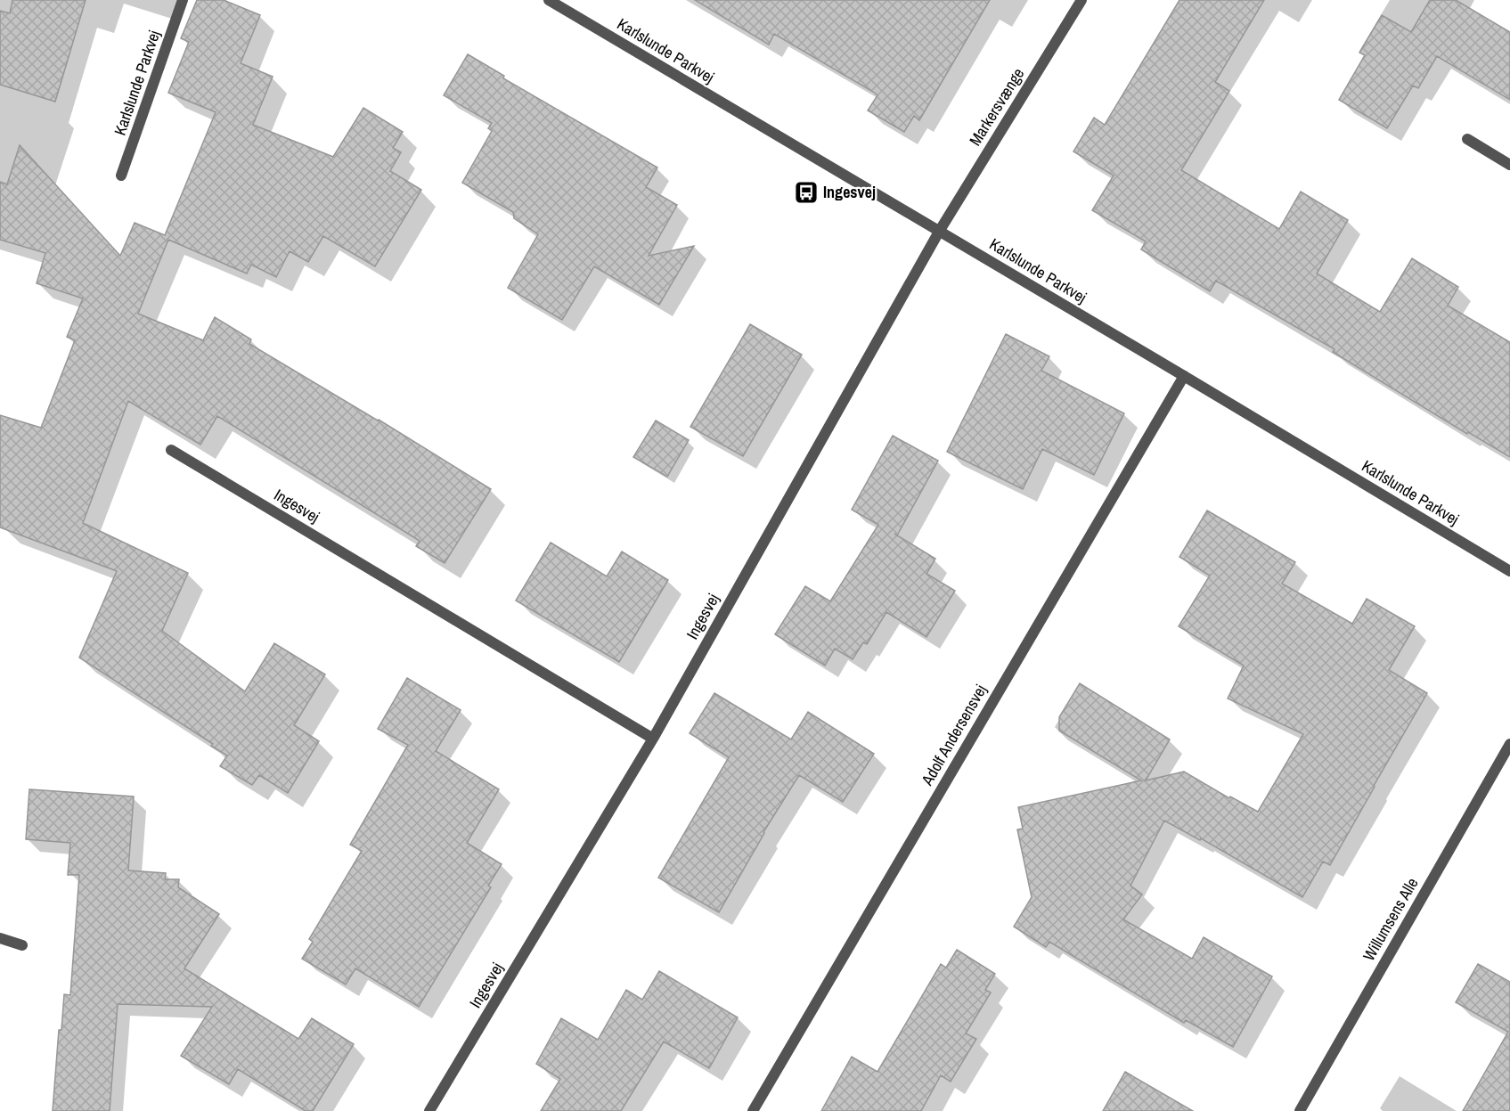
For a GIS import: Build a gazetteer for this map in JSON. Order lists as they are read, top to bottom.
{
  "streets": {
    "street": [
      "Karlslunde Parkvej",
      "Markersvænge",
      "Ingesvej",
      "Adolf Andersensvej",
      "Willumsens Alle"
    ]
  },
  "crossings": [
    ["Karlslunde Parkvej", "Markersvænge"],
    ["Karlslunde Parkvej", "Ingesvej"],
    ["Karlslunde Parkvej", "Adolf Andersensvej"],
    ["Markersvænge", "Ingesvej"]
  ],
  "places": {
    "bus stop": ["Ingesvej"]
  }
}
